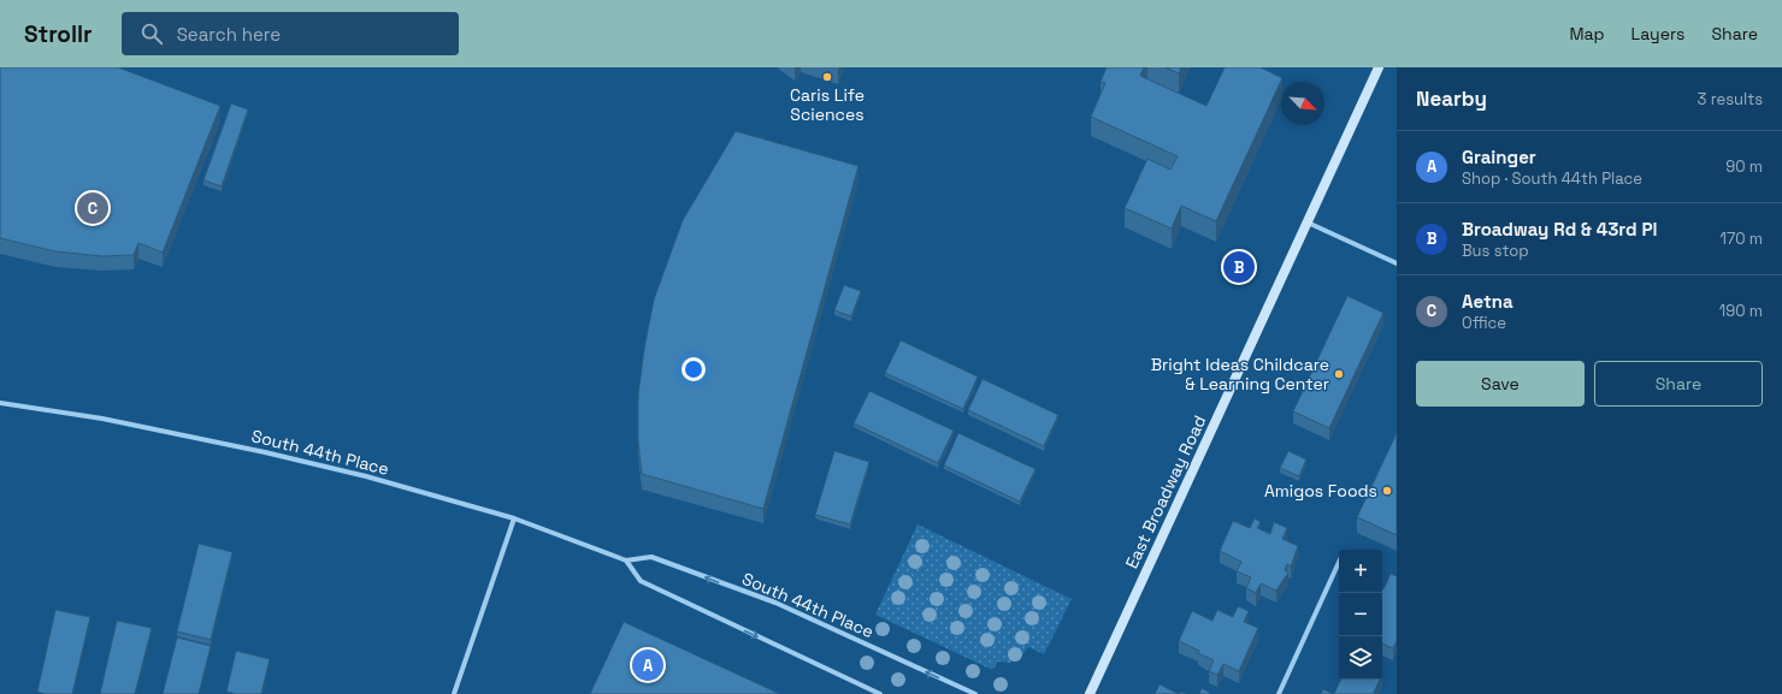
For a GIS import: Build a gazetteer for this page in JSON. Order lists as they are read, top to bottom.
{
  "streets": {
    "main road": ["East Broadway Road"],
    "street": ["South 44th Place"]
  },
  "places": ["Caris Life Sciences", "Bright Ideas Childcare & Learning Center", "Amigos Foods"],
  "north": "bottom right",
  "page": {
    "header": "Strollr",
    "search": "Search here",
    "nav": ["Map", "Layers", "Share"],
    "heading": ["Nearby", "3 results"],
    "list": [
      {
        "mark": "A",
        "name": "Grainger",
        "note": "Shop · South 44th Place",
        "value": "90 m"
      },
      {
        "mark": "B",
        "name": "Broadway Rd & 43rd Pl",
        "note": "Bus stop",
        "value": "170 m"
      },
      {
        "mark": "C",
        "name": "Aetna",
        "note": "Office",
        "value": "190 m"
      }
    ],
    "pins": ["C", "B", "A"],
    "buttons": ["Save", "Share"],
    "map_buttons": ["+", "−"]
  }
}
